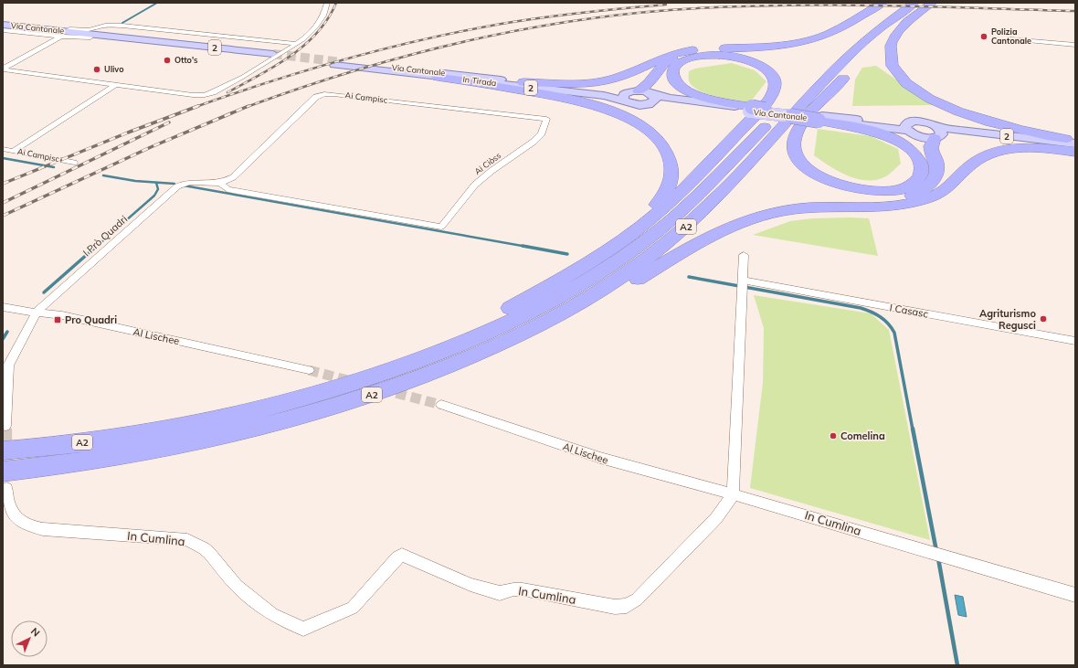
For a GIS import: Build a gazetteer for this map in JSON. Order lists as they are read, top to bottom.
{
  "streets": {
    "highway": ["A2"],
    "main road": ["Via Cantonale", "2", "In Tirada"],
    "street": [
      "Ai Campisc",
      "Ai Ciòss",
      "I Prò Quadri",
      "I Casasc",
      "Al Lischee",
      "In Cumlina"
    ]
  },
  "crossings": [
    ["Via Cantonale", "2"],
    ["Via Cantonale", "In Tirada"],
    ["Via Cantonale", "A2"],
    ["2", "A2"],
    ["In Tirada", "A2"],
    ["Ai Campisc", "Ai Ciòss"],
    ["Ai Campisc", "I Prò Quadri"],
    ["A2", "In Cumlina"],
    ["I Prò Quadri", "Al Lischee"],
    ["Al Lischee", "In Cumlina"]
  ],
  "places": {
    "other": [
      "Polizia Cantonale",
      "Otto's",
      "Ulivo",
      "Agriturismo Regusci",
      "Comelina"
    ],
    "transit": ["Pro Quadri"]
  },
  "north": "top right"
}
